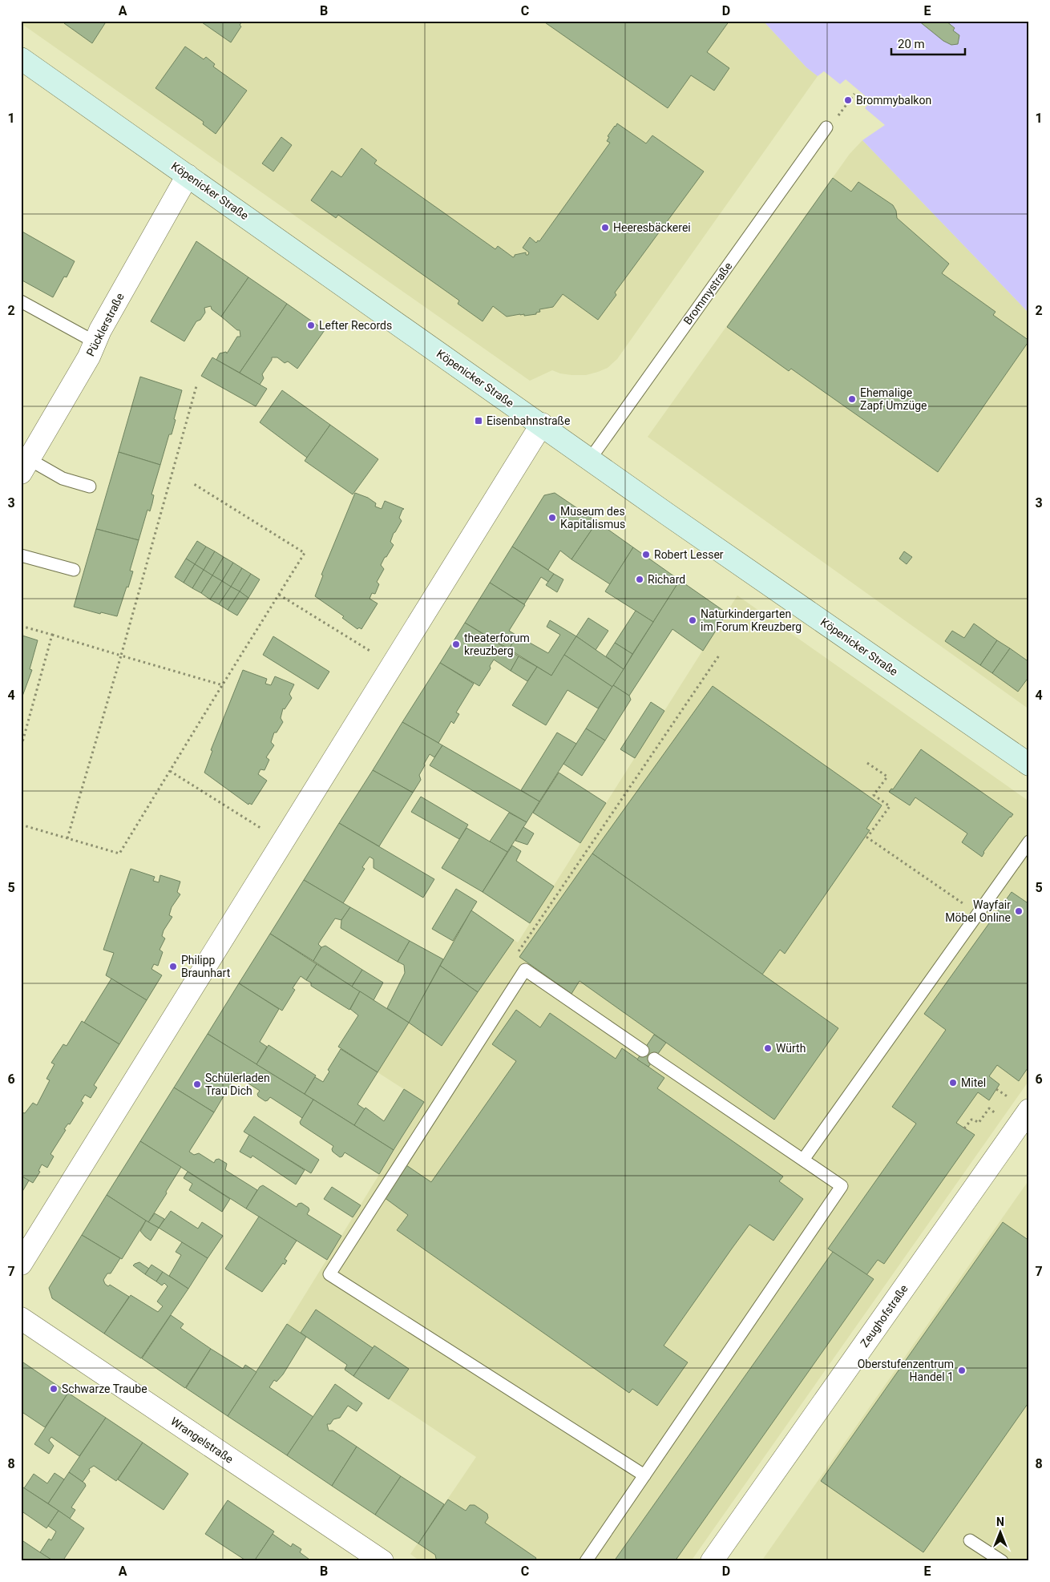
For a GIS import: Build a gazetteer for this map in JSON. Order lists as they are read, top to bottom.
{
  "streets": {
    "main road": ["Köpenicker Straße"],
    "street": ["Pücklerstraße", "Zeughofstraße", "Wrangelstraße"],
    "lane": ["Brommystraße"]
  },
  "crossings": [
    ["Köpenicker Straße", "Brommystraße"],
    ["Köpenicker Straße", "Pücklerstraße"]
  ],
  "places": {
    "other": [
      "Brommybalkon",
      "Heeresbäckerei",
      "Lefter Records",
      "Ehemalige Zapf Umzüge",
      "Museum des Kapitalismus",
      "Robert Lesser",
      "Richard",
      "Naturkindergarten im Forum Kreuzberg",
      "theaterforum kreuzberg",
      "Wayfair Möbel Online",
      "Philipp Braunhart",
      "Würth",
      "Mitel",
      "Schülerladen Trau Dich",
      "Oberstufenzentrum Handel 1",
      "Schwarze Traube"
    ],
    "transit": ["Eisenbahnstraße"]
  },
  "scale_bar": "20 m",
  "north": "top",
  "grid": {
    "columns": [
      "A",
      "B",
      "C",
      "D",
      "E"
    ],
    "rows": [
      "1",
      "2",
      "3",
      "4",
      "5",
      "6",
      "7",
      "8"
    ]
  }
}
